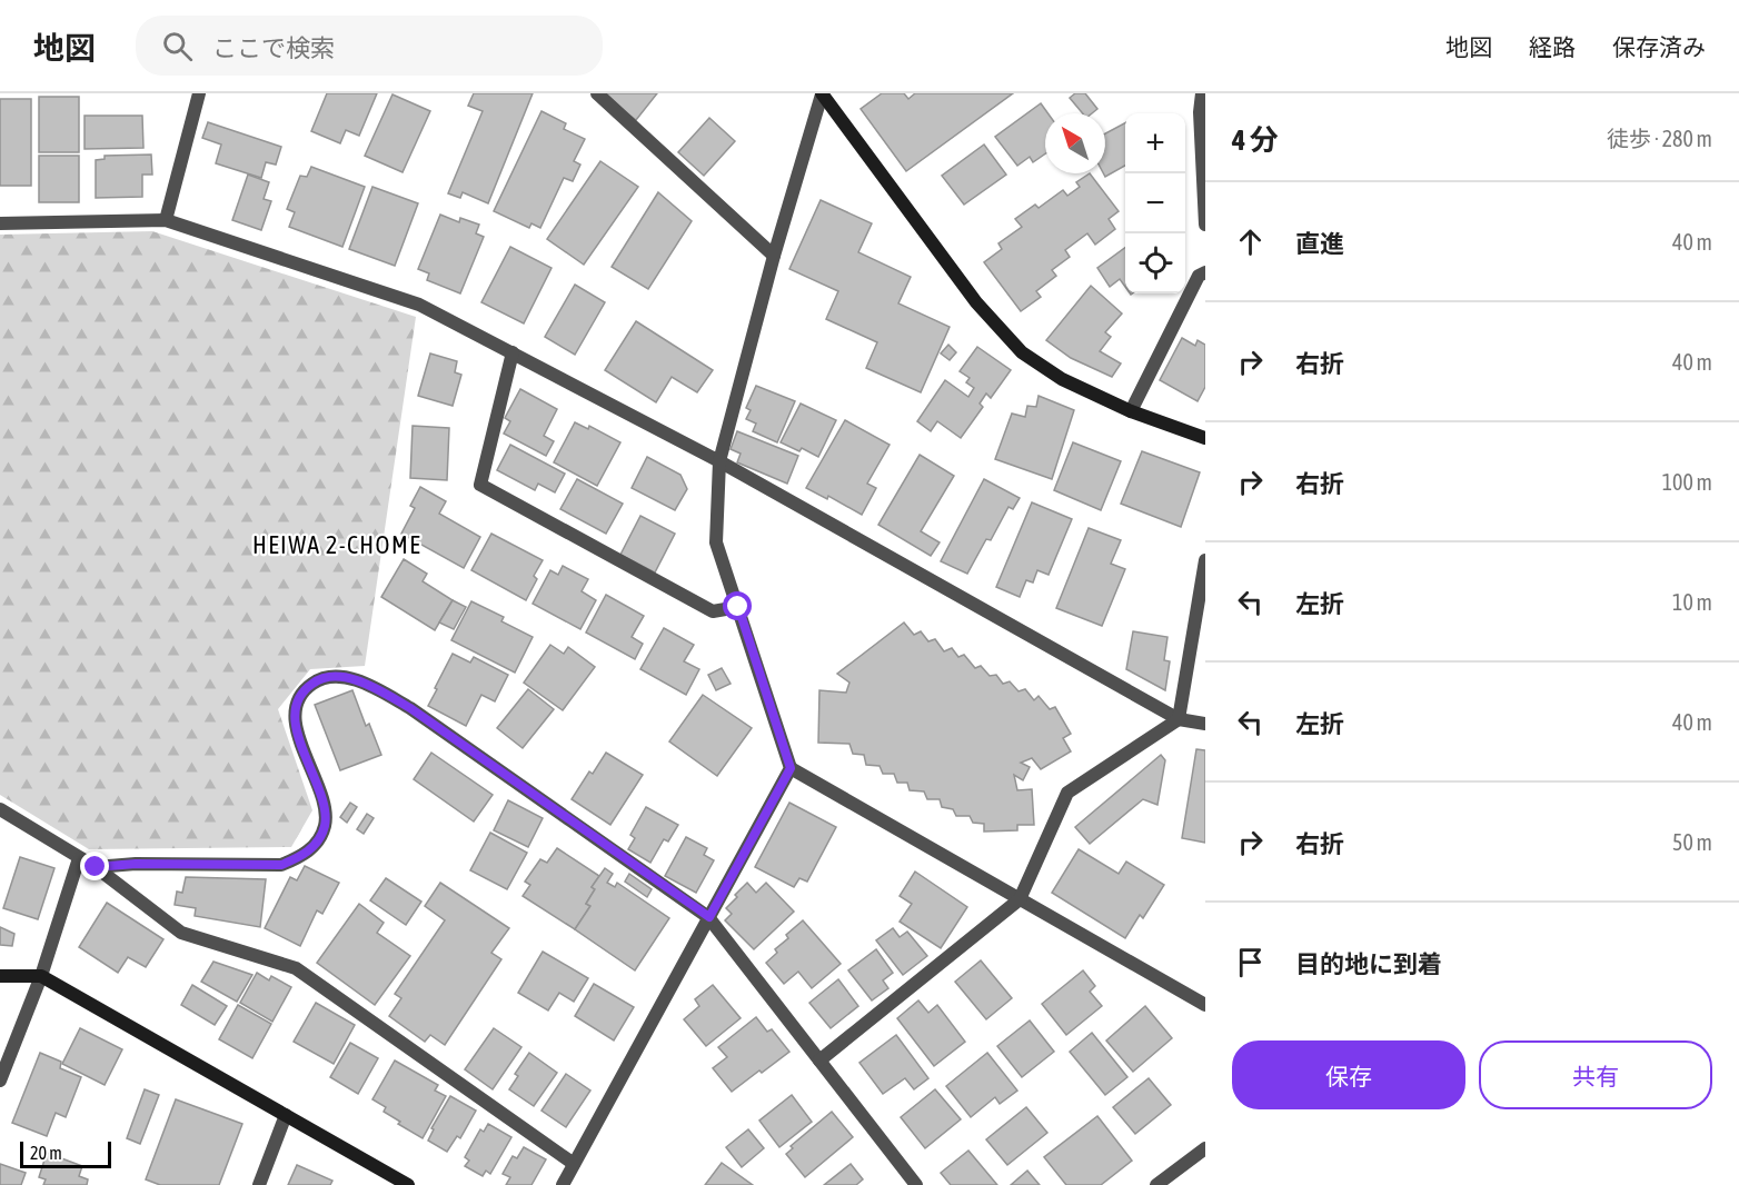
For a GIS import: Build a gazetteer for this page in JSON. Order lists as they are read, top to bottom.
{
  "districts": ["HEIWA 2-CHOME"],
  "scale_bar": "20 m",
  "north": "top left",
  "page": {
    "header": "地図",
    "search": "ここで検索",
    "nav": ["地図", "経路", "保存済み"],
    "heading": ["4 分", "徒歩 · 280 m"],
    "map_buttons": ["+", "−"],
    "list": [
      ["直進", "40 m"],
      ["右折", "40 m"],
      ["右折", "100 m"],
      ["左折", "10 m"],
      ["左折", "40 m"],
      ["右折", "50 m"],
      "目的地に到着"
    ],
    "buttons": ["保存", "共有"],
    "scale": "20 m"
  }
}
